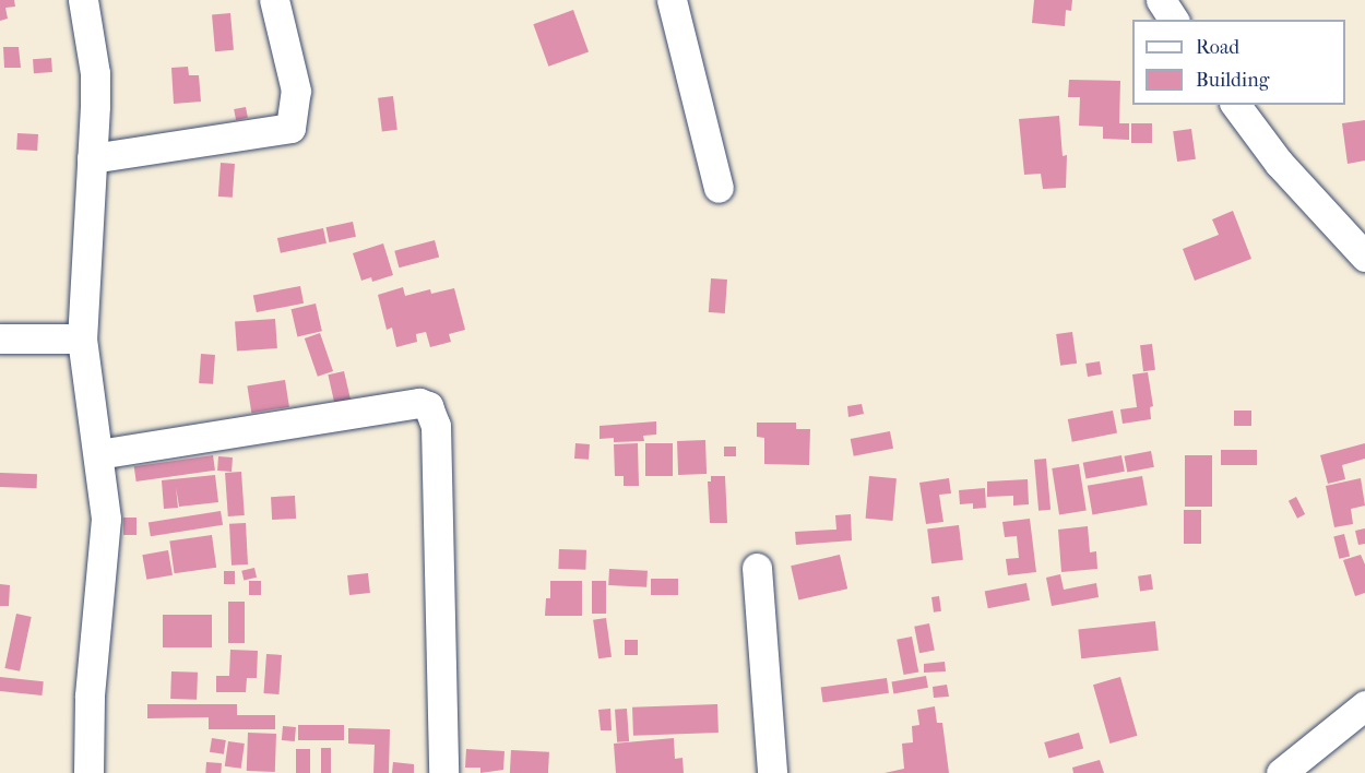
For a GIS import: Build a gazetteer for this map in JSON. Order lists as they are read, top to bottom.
{
  "legend": ["Road", "Building"]
}
